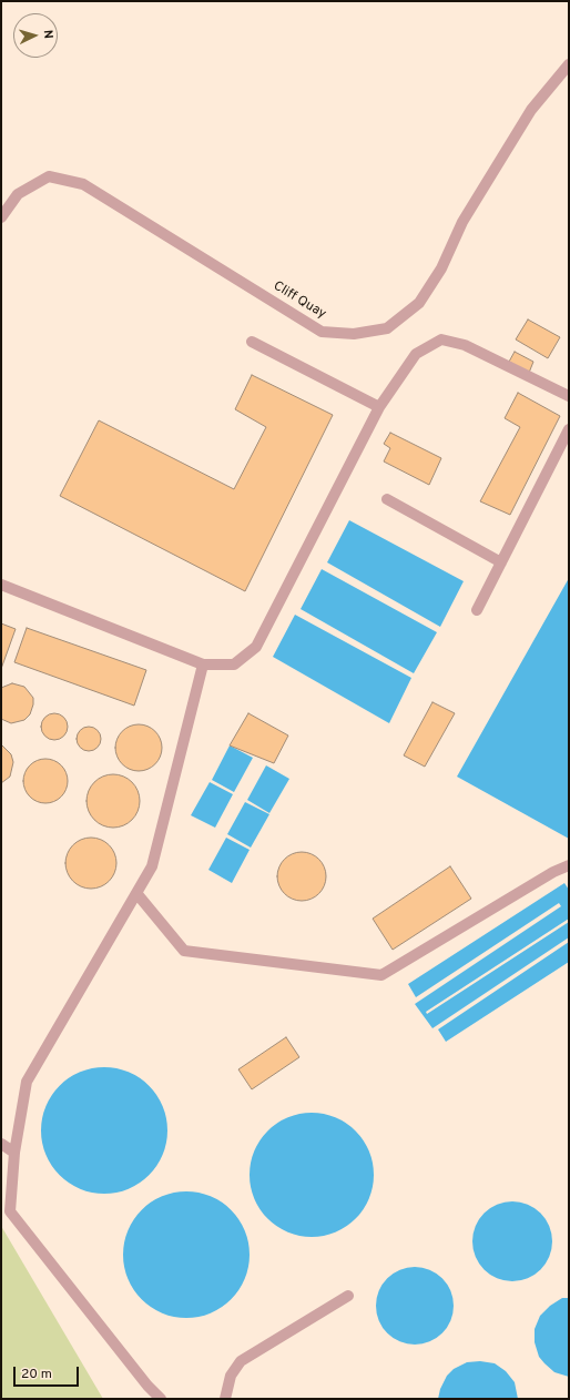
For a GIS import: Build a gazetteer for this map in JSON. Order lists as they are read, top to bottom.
{
  "streets": {
    "lane": ["Cliff Quay"]
  },
  "scale_bar": "20 m",
  "north": "right"
}
